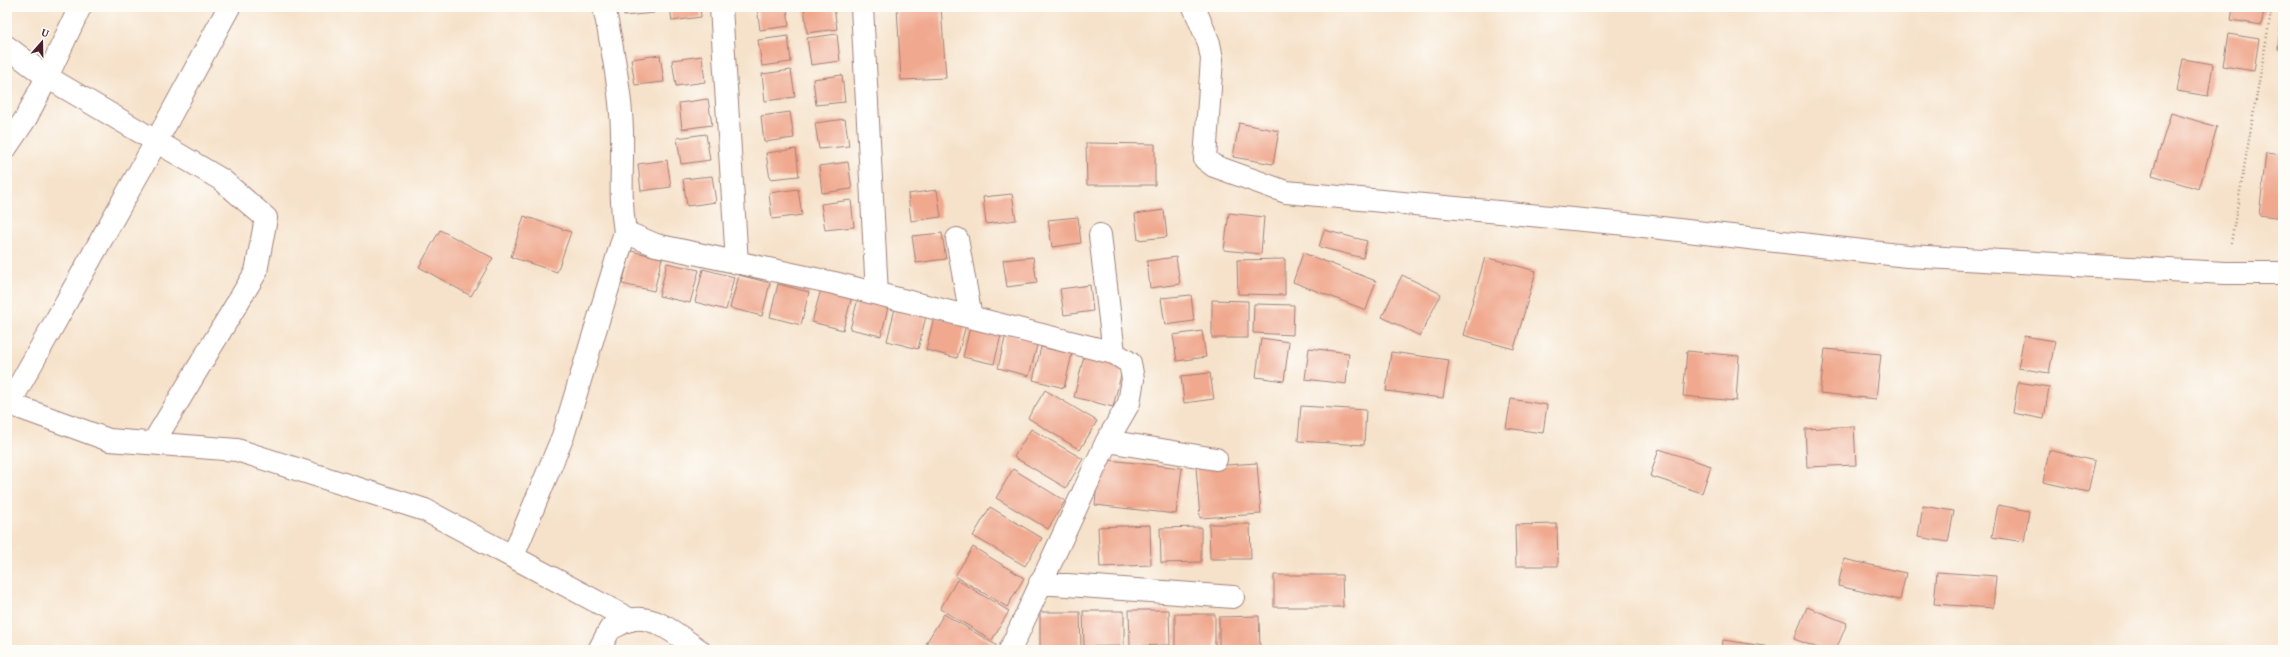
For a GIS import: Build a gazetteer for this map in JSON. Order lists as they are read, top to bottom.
{
  "north": "top"
}
